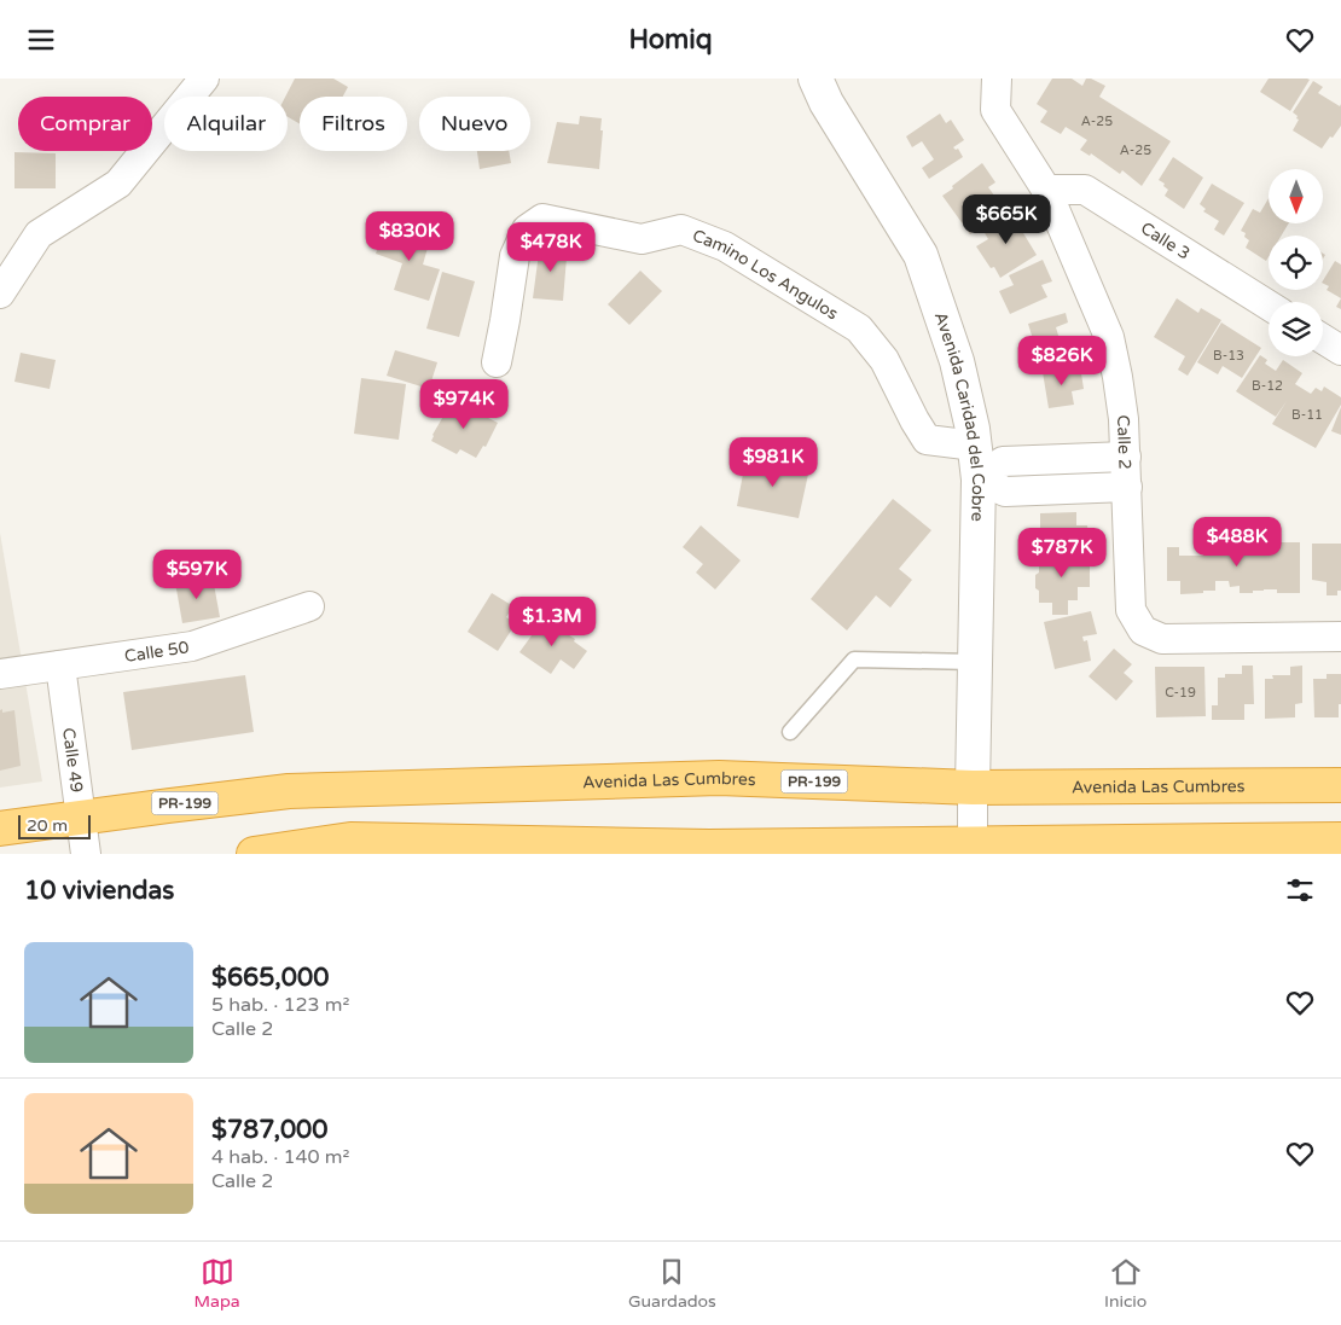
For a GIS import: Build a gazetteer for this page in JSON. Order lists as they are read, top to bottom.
{
  "streets": {
    "highway": ["Avenida Las Cumbres", "PR-199"],
    "street": [
      "Calle 3",
      "Camino Los Angulos",
      "Avenida Caridad del Cobre",
      "Calle 2",
      "Calle 50",
      "Calle 49"
    ]
  },
  "crossings": [
    ["Calle 3", "Calle 2"],
    ["Camino Los Angulos", "Avenida Caridad del Cobre"],
    ["Avenida Caridad del Cobre", "Avenida Las Cumbres"],
    ["Calle 50", "Calle 49"],
    ["Calle 49", "Avenida Las Cumbres"]
  ],
  "house_numbers": [
    "A-25",
    "A-25",
    "B-13",
    "B-12",
    "B-11",
    "C-19"
  ],
  "scale_bar": "20 m",
  "north": "bottom",
  "page": {
    "header": "Homiq",
    "chip": [
      "Comprar",
      "Alquilar",
      "Filtros",
      "Nuevo"
    ],
    "price": [
      "$665K",
      "$830K",
      "$478K",
      "$826K",
      "$974K",
      "$981K",
      "$488K",
      "$787K",
      "$597K",
      "$1.3M"
    ],
    "scale": "20 m",
    "heading": "10 viviendas",
    "list": [
      {
        "name": "$665,000",
        "note": "5 hab. · 123 m² · Calle 2"
      },
      {
        "name": "$787,000",
        "note": "4 hab. · 140 m² · Calle 2"
      }
    ],
    "tabs": ["Mapa", "Guardados", "Inicio"]
  }
}
